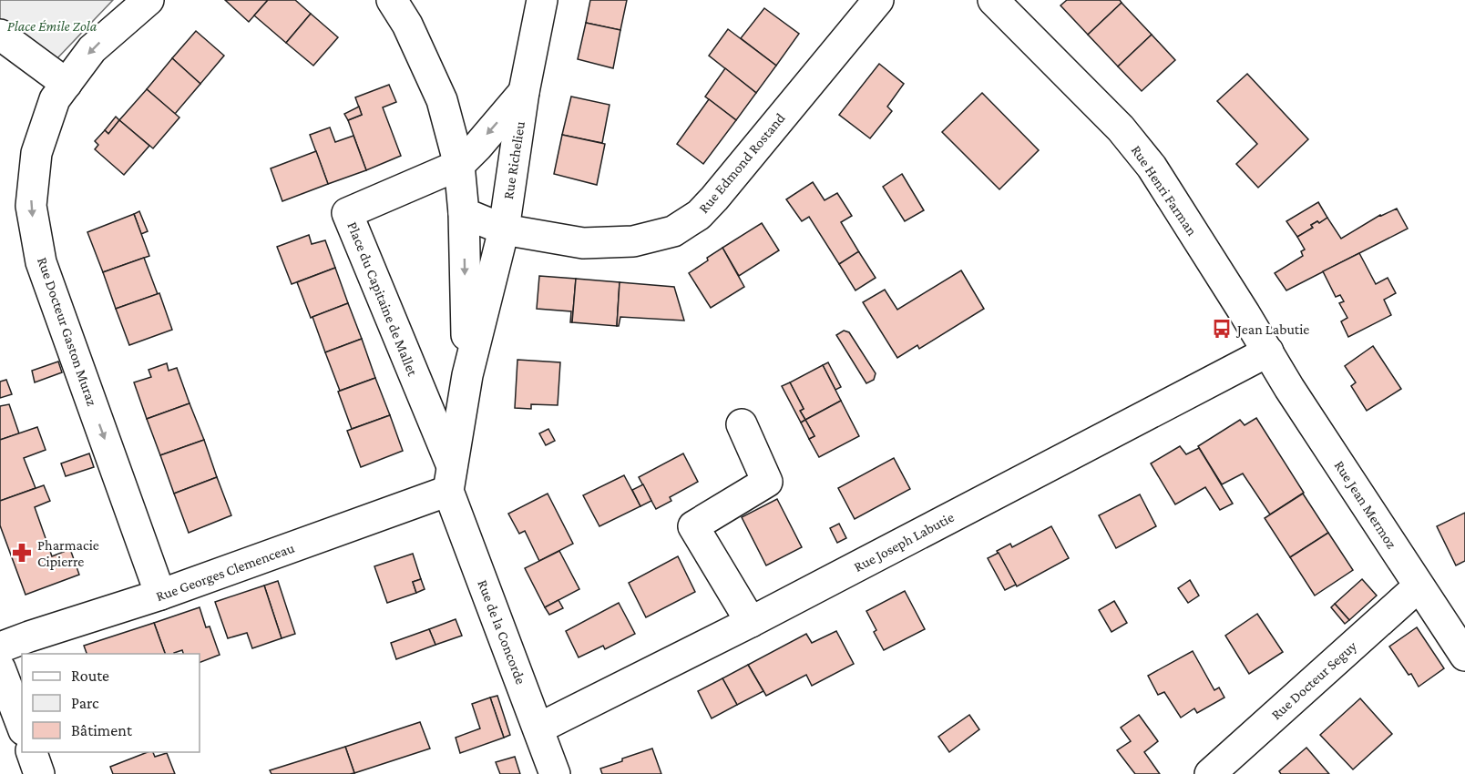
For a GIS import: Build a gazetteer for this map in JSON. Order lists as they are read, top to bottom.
{
  "streets": {
    "street": [
      "Rue Richelieu",
      "Rue Edmond Rostand",
      "Rue Henri Farman",
      "Place du Capitaine de Mallet",
      "Rue Docteur Gaston Muraz",
      "Rue Jean Mermoz",
      "Rue Joseph Labutie",
      "Rue Georges Clemenceau",
      "Rue de la Concorde",
      "Rue Docteur Seguy"
    ]
  },
  "crossings": [
    ["Rue Richelieu", "Rue Edmond Rostand"],
    ["Rue Richelieu", "Place du Capitaine de Mallet"],
    ["Rue Henri Farman", "Rue Jean Mermoz"],
    ["Rue Henri Farman", "Rue Joseph Labutie"],
    ["Place du Capitaine de Mallet", "Rue Georges Clemenceau"],
    ["Place du Capitaine de Mallet", "Rue de la Concorde"],
    ["Rue Docteur Gaston Muraz", "Rue Georges Clemenceau"],
    ["Rue Jean Mermoz", "Rue Joseph Labutie"],
    ["Rue Jean Mermoz", "Rue Docteur Seguy"],
    ["Rue Joseph Labutie", "Rue de la Concorde"],
    ["Rue Georges Clemenceau", "Rue de la Concorde"]
  ],
  "one_way": ["Rue Docteur Gaston Muraz"],
  "parks": ["Place Émile Zola"],
  "places": {
    "bus stop": ["Jean Labutie"],
    "pharmacy": ["Pharmacie Cipierre"]
  },
  "legend": ["Route", "Parc", "Bâtiment"]
}
